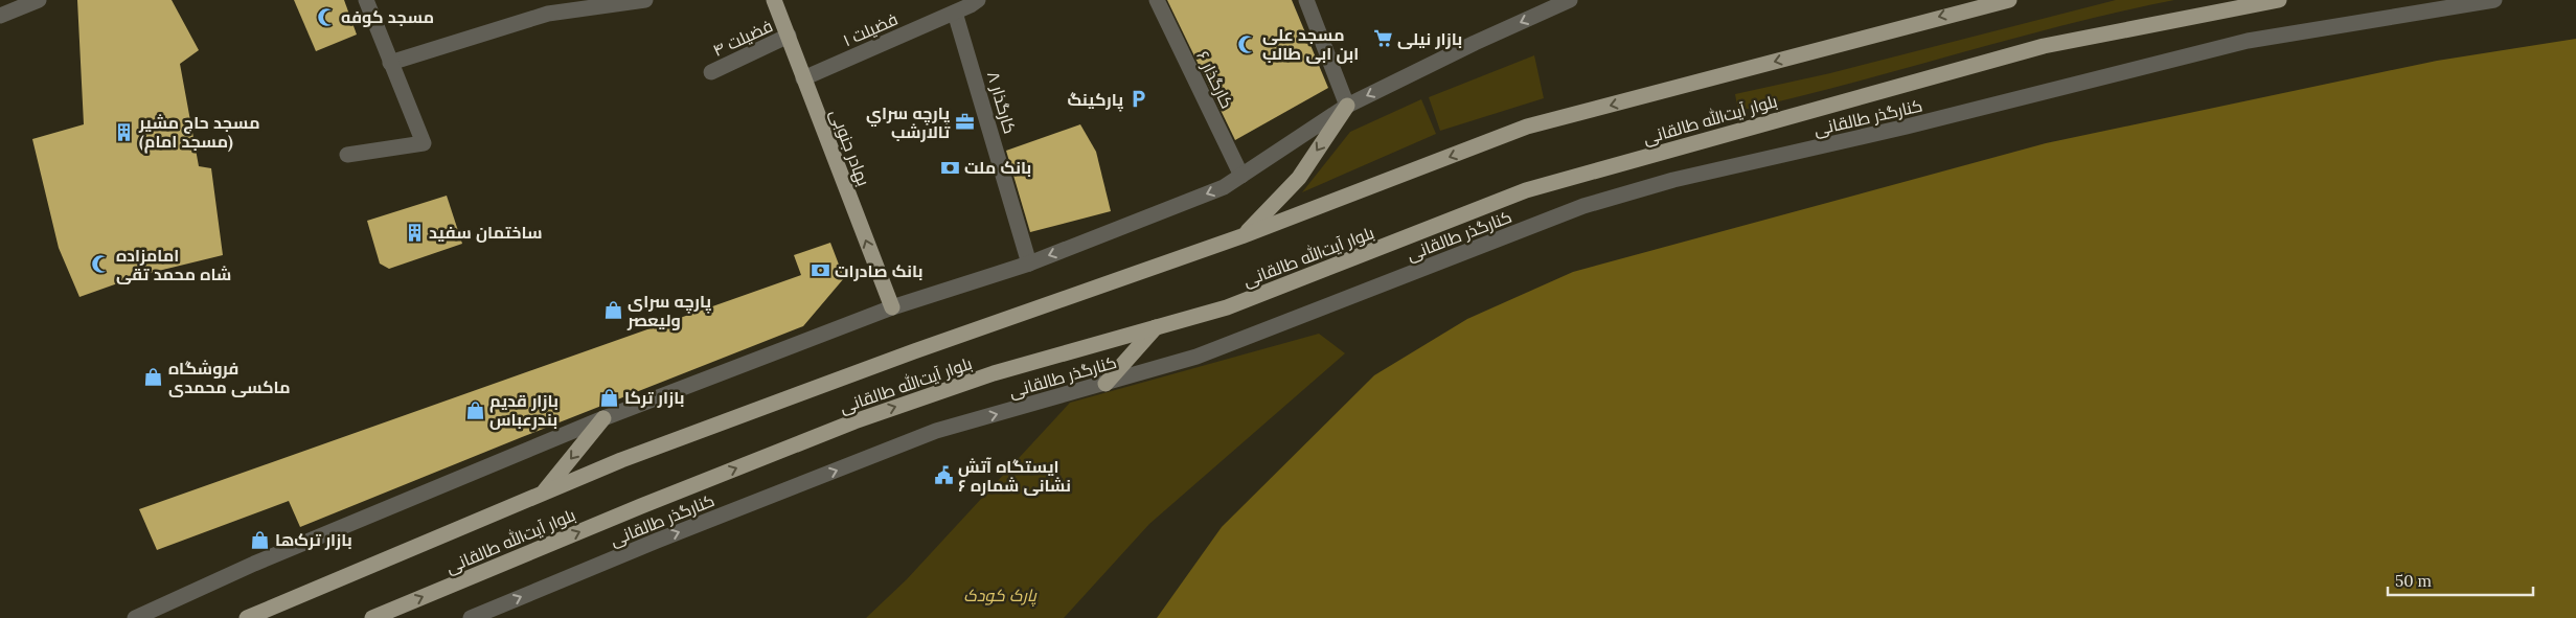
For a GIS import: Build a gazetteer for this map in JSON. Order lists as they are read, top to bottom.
{
  "streets": {
    "main road": ["بلوار آیت‌الله طالقانی", "بهادر جنوبی"],
    "street": [
      "فضیلت ۱",
      "فضیلت ۴",
      "کارگذار ۶",
      "کارگذار ۸",
      "کنارگذر طالقانی"
    ]
  },
  "crossings": [
    ["فضیلت ۱", "کارگذار ۸"],
    ["فضیلت ۱", "بهادر جنوبی"],
    ["فضیلت ۴", "بهادر جنوبی"]
  ],
  "one_way": ["بهادر جنوبی"],
  "parks": ["پارک کودک"],
  "places": {
    "mosque": ["مسجد کوفه", "مسجد علی ابن ابی طالب", "امامزاده شاه محمد تقی"],
    "supermarket": ["بازار نیلی"],
    "parking": ["پارکینگ"],
    "office": ["پارچه سراي تالارشب"],
    "building": ["مسجد حاج مشیر (مسجد امام)", "ساختمان سفید"],
    "bank": ["بانک ملت", "بانک صادرات"],
    "shop": [
      "پارچه سرای ولیعصر",
      "فروشگاه ماکسی محمدی",
      "بازار ترکا",
      "بازار قدیم بندرعباس",
      "بازار ترک‌ها"
    ],
    "public building": ["ایستگاه آتش نشانی شماره ۶"]
  },
  "scale_bar": "50 m"
}
